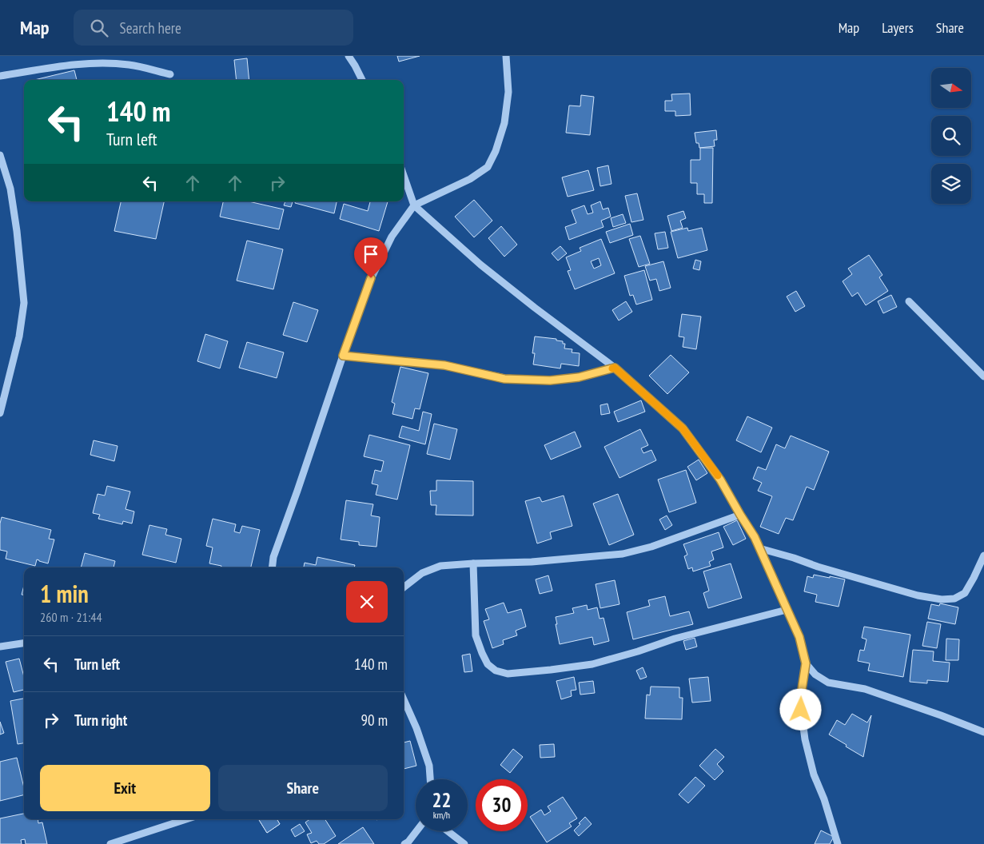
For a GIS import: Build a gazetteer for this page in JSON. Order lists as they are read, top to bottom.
{
  "north": "right",
  "page": {
    "header": "Map",
    "search": "Search here",
    "nav": ["Map", "Layers", "Share"],
    "turn": ["140 m", "Turn left"],
    "heading": ["1 min", "260 m · 21:44"],
    "list": [
      {
        "name": "Turn left",
        "value": "140 m"
      },
      {
        "name": "Turn right",
        "value": "90 m"
      }
    ],
    "buttons": ["Exit", "Share"],
    "speed": "22 km/h",
    "limit": "30"
  }
}
